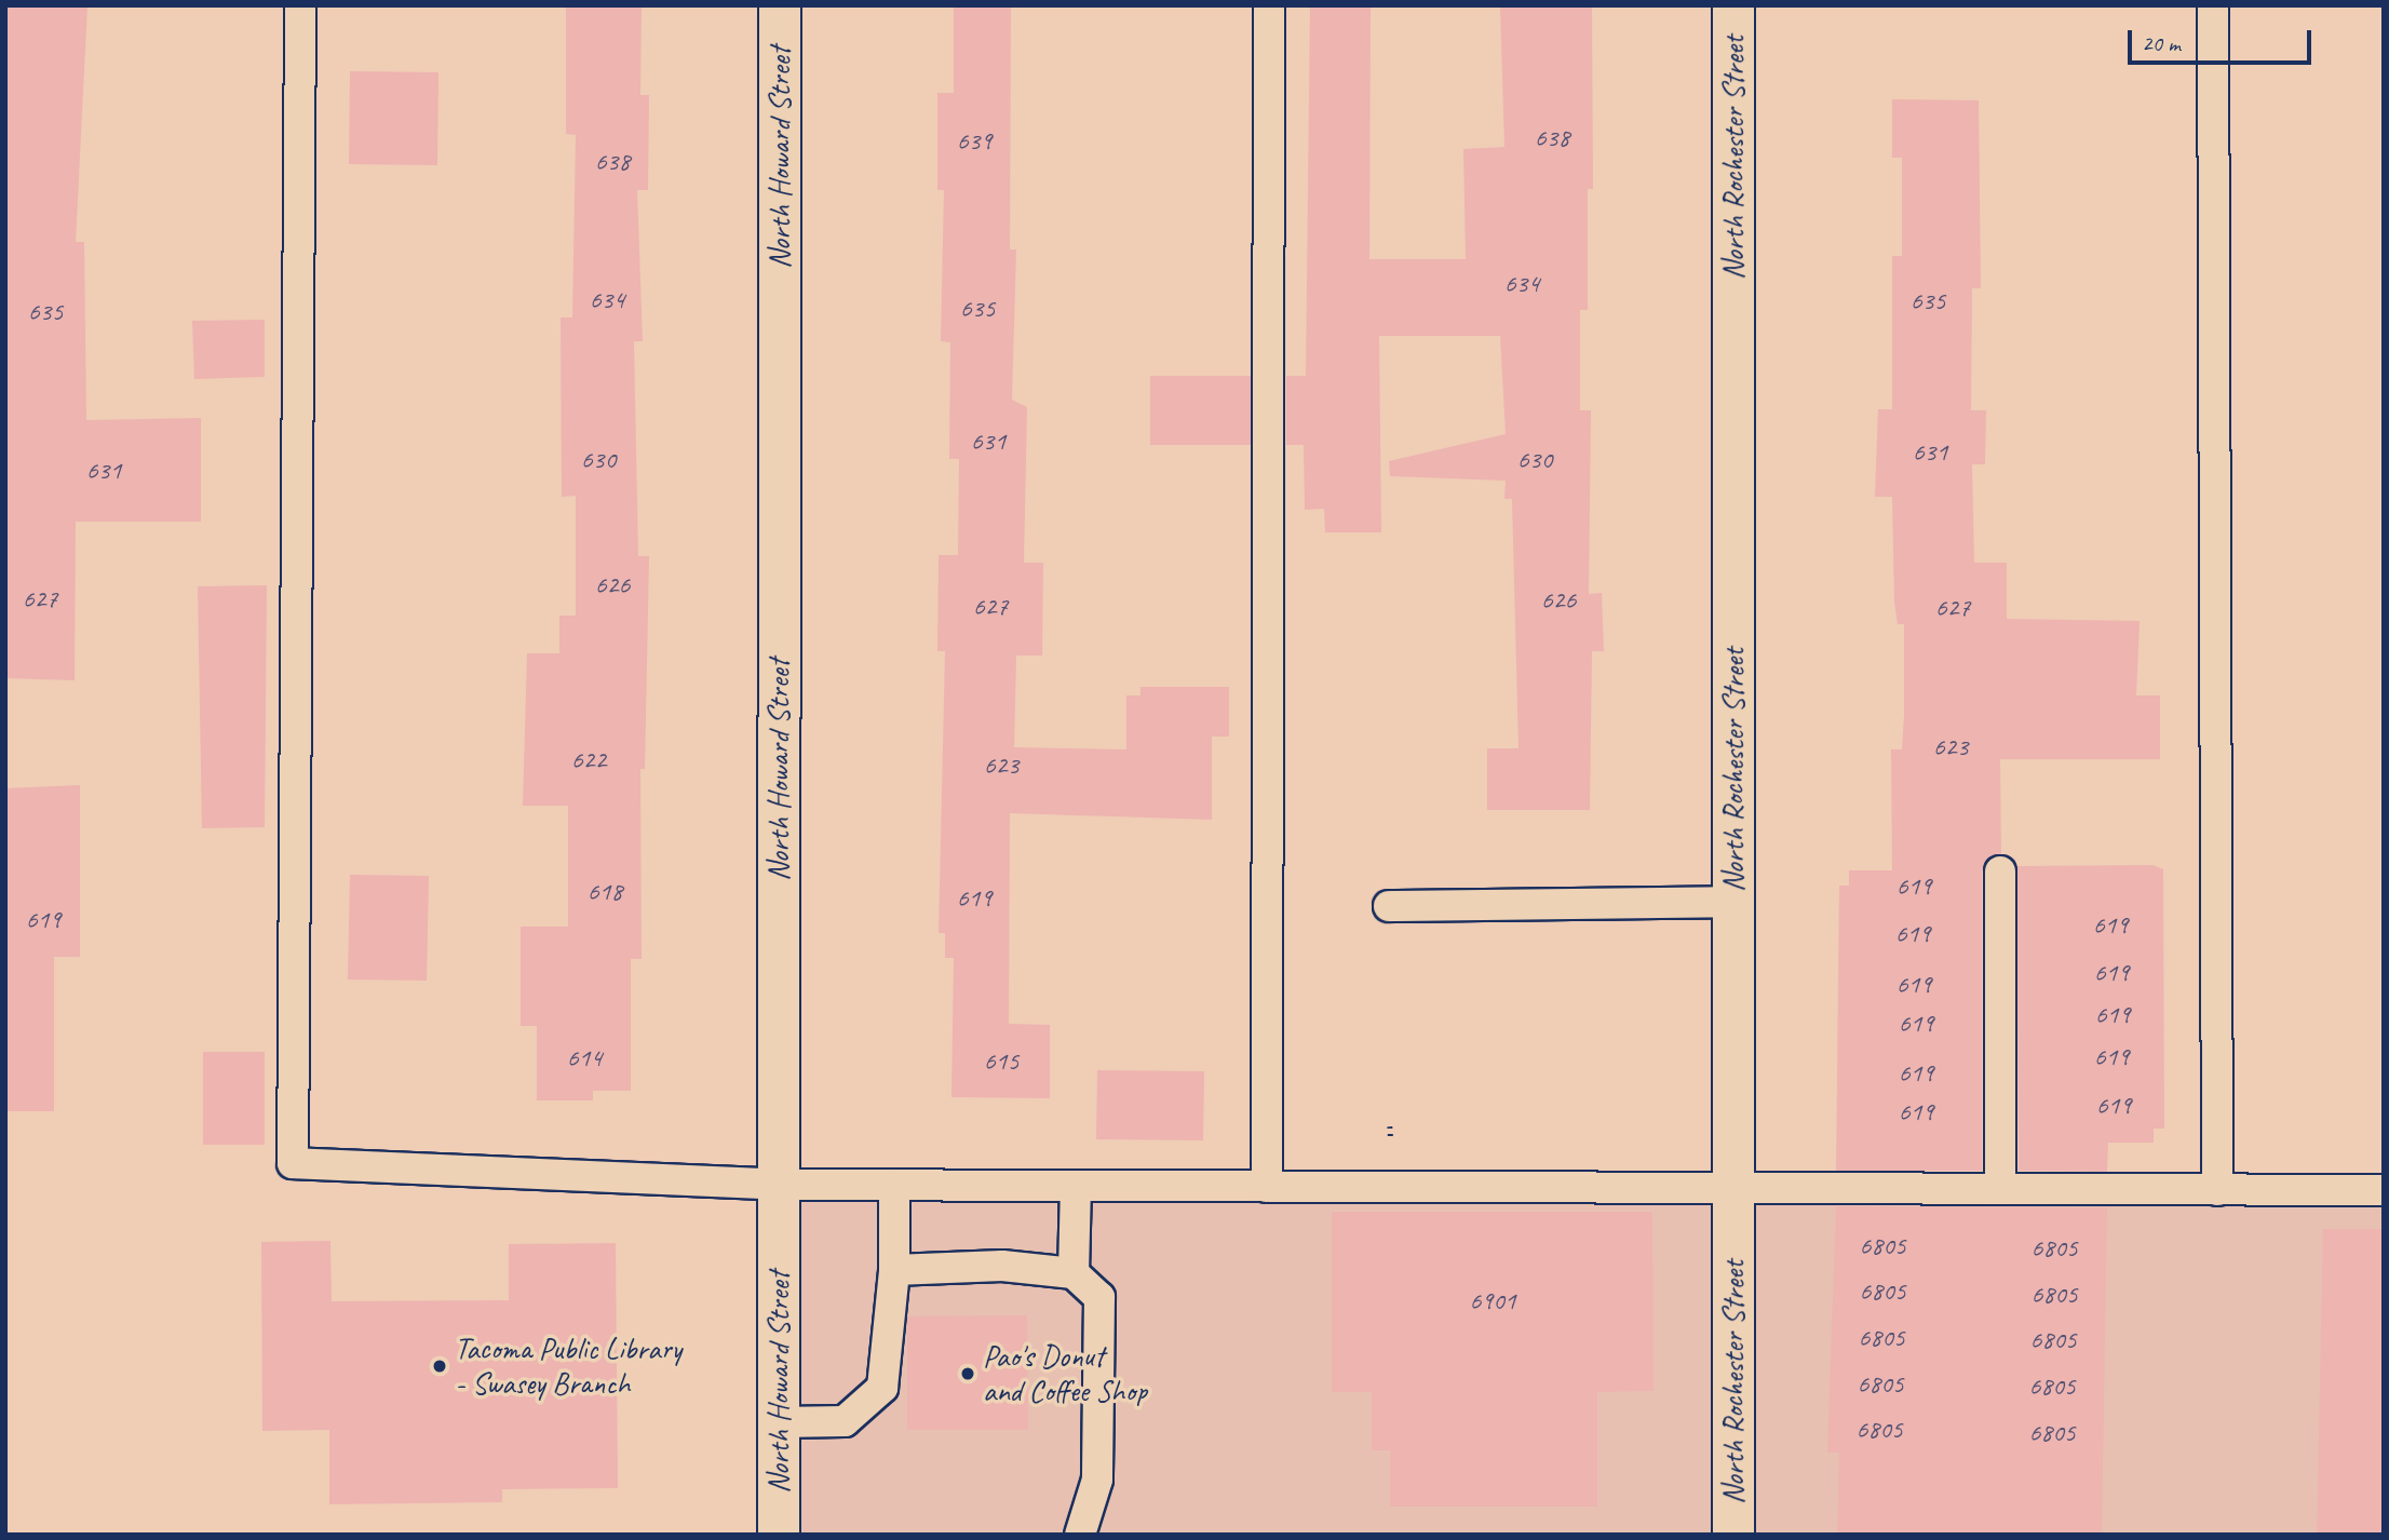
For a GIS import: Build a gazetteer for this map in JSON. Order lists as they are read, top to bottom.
{
  "streets": {
    "street": ["North Howard Street", "North Rochester Street"]
  },
  "places": ["Tacoma Public Library - Swasey Branch", "Pao's Donut and Coffee Shop"],
  "house_numbers": [
    "638",
    "639",
    "638",
    "634",
    "634",
    "635",
    "635",
    "635",
    "631",
    "631",
    "630",
    "630",
    "631",
    "626",
    "627",
    "626",
    "627",
    "627",
    "623",
    "622",
    "623",
    "619",
    "618",
    "619",
    "619",
    "619",
    "619",
    "619",
    "619",
    "619",
    "619",
    "619",
    "614",
    "615",
    "619",
    "619",
    "619",
    "6805",
    "6805",
    "6805",
    "6805",
    "6901",
    "6805",
    "6805",
    "6805",
    "6805",
    "6805",
    "6805"
  ],
  "scale_bar": "20 m"
}
